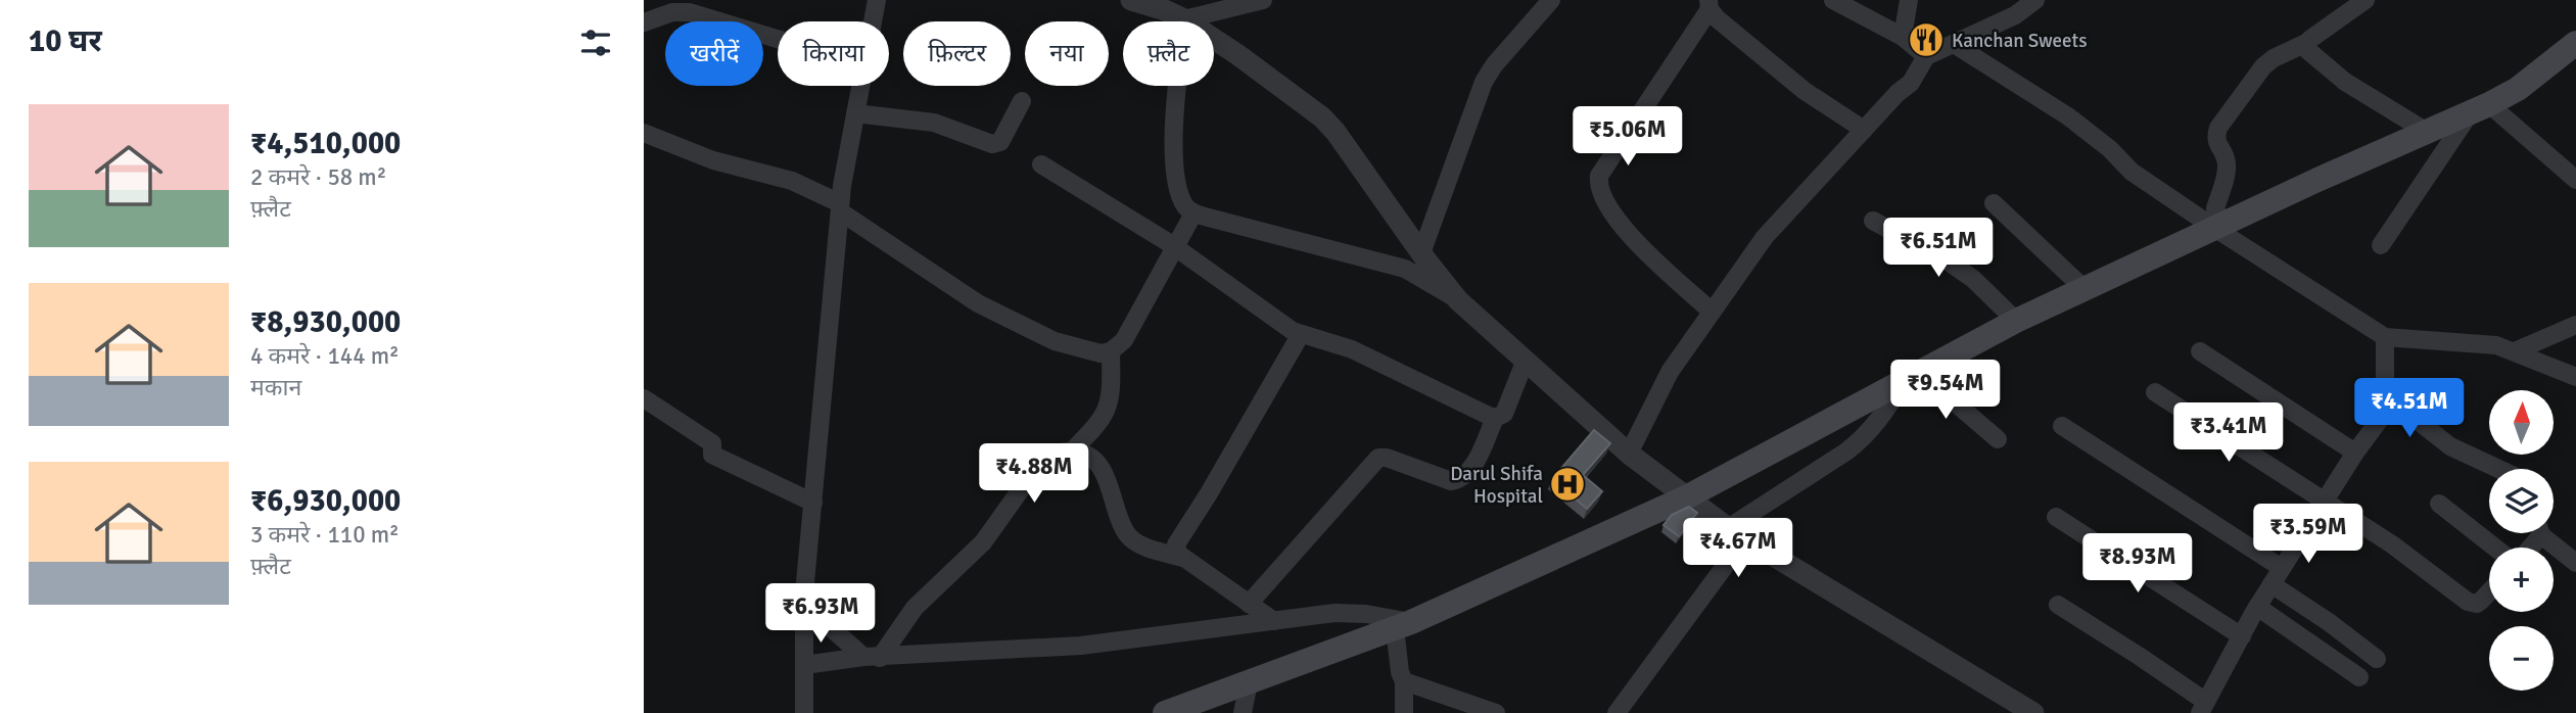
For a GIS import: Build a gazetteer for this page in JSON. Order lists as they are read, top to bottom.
{
  "places": {
    "restaurant": ["Kanchan Sweets"],
    "hospital": ["Darul Shifa Hospital"]
  },
  "north": "top",
  "page": {
    "heading": "10 घर",
    "chip": [
      "खरीदें",
      "किराया",
      "फ़िल्टर",
      "नया",
      "फ़्लैट"
    ],
    "list": [
      {
        "name": "₹4,510,000",
        "note": "2 कमरे · 58 m² · फ़्लैट"
      },
      {
        "name": "₹8,930,000",
        "note": "4 कमरे · 144 m² · मकान"
      },
      {
        "name": "₹6,930,000",
        "note": "3 कमरे · 110 m² · फ़्लैट"
      }
    ],
    "price": [
      "₹5.06M",
      "₹6.51M",
      "₹9.54M",
      "₹4.51M",
      "₹3.41M",
      "₹4.88M",
      "₹3.59M",
      "₹4.67M",
      "₹8.93M",
      "₹6.93M"
    ],
    "map_buttons": ["+", "−"]
  }
}
